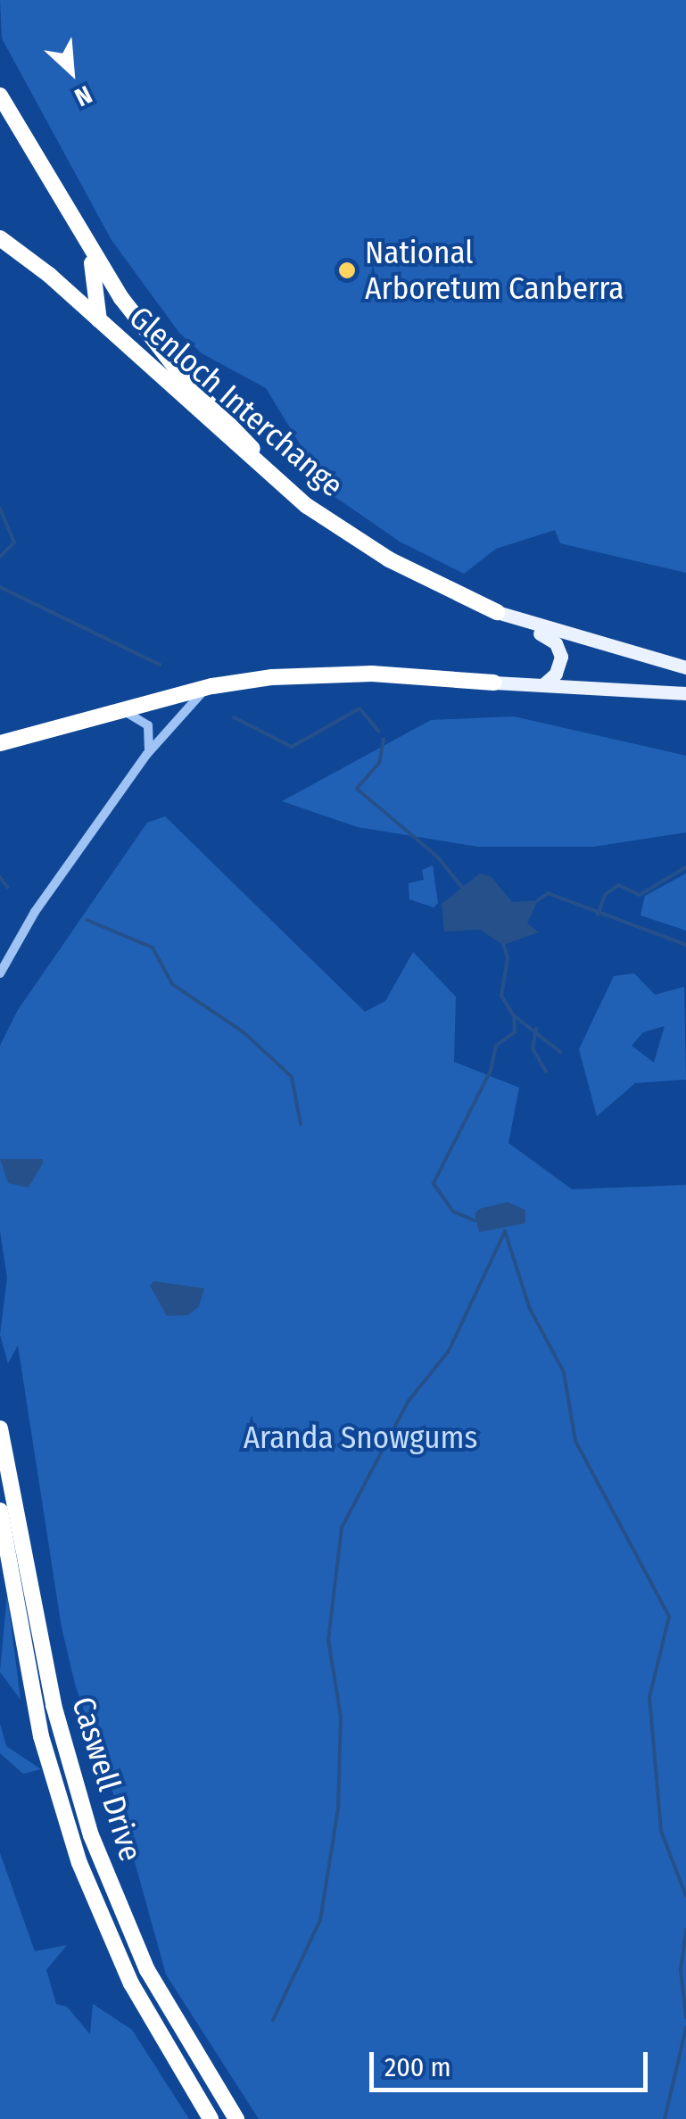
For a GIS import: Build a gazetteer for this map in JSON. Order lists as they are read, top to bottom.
{
  "streets": {
    "highway": ["Glenloch Interchange", "Caswell Drive"]
  },
  "parks": ["Aranda Snowgums"],
  "places": ["National Arboretum Canberra"],
  "scale_bar": "200 m",
  "north": "bottom right"
}
